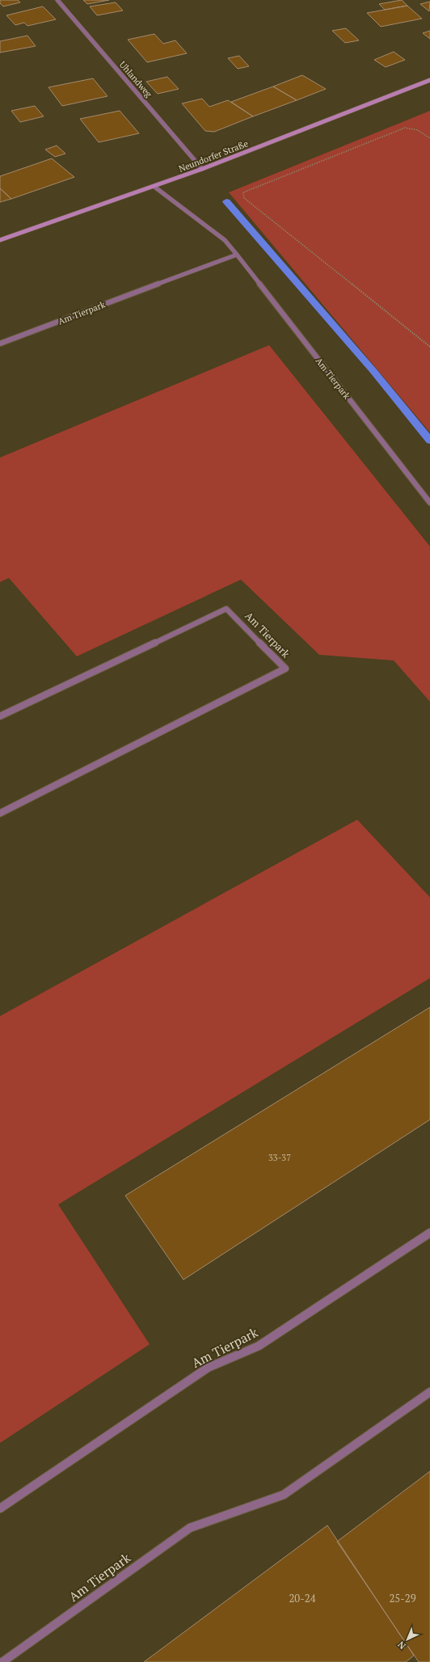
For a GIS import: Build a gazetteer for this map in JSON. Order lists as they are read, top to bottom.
{
  "streets": {
    "main road": ["Neundorfer Straße"],
    "street": ["Uhlandweg", "Am Tierpark"]
  },
  "crossings": [
    ["Uhlandweg", "Neundorfer Straße"],
    ["Neundorfer Straße", "Am Tierpark"]
  ],
  "house_numbers": ["33-37", "20-24", "25-29"],
  "north": "bottom left"
}
